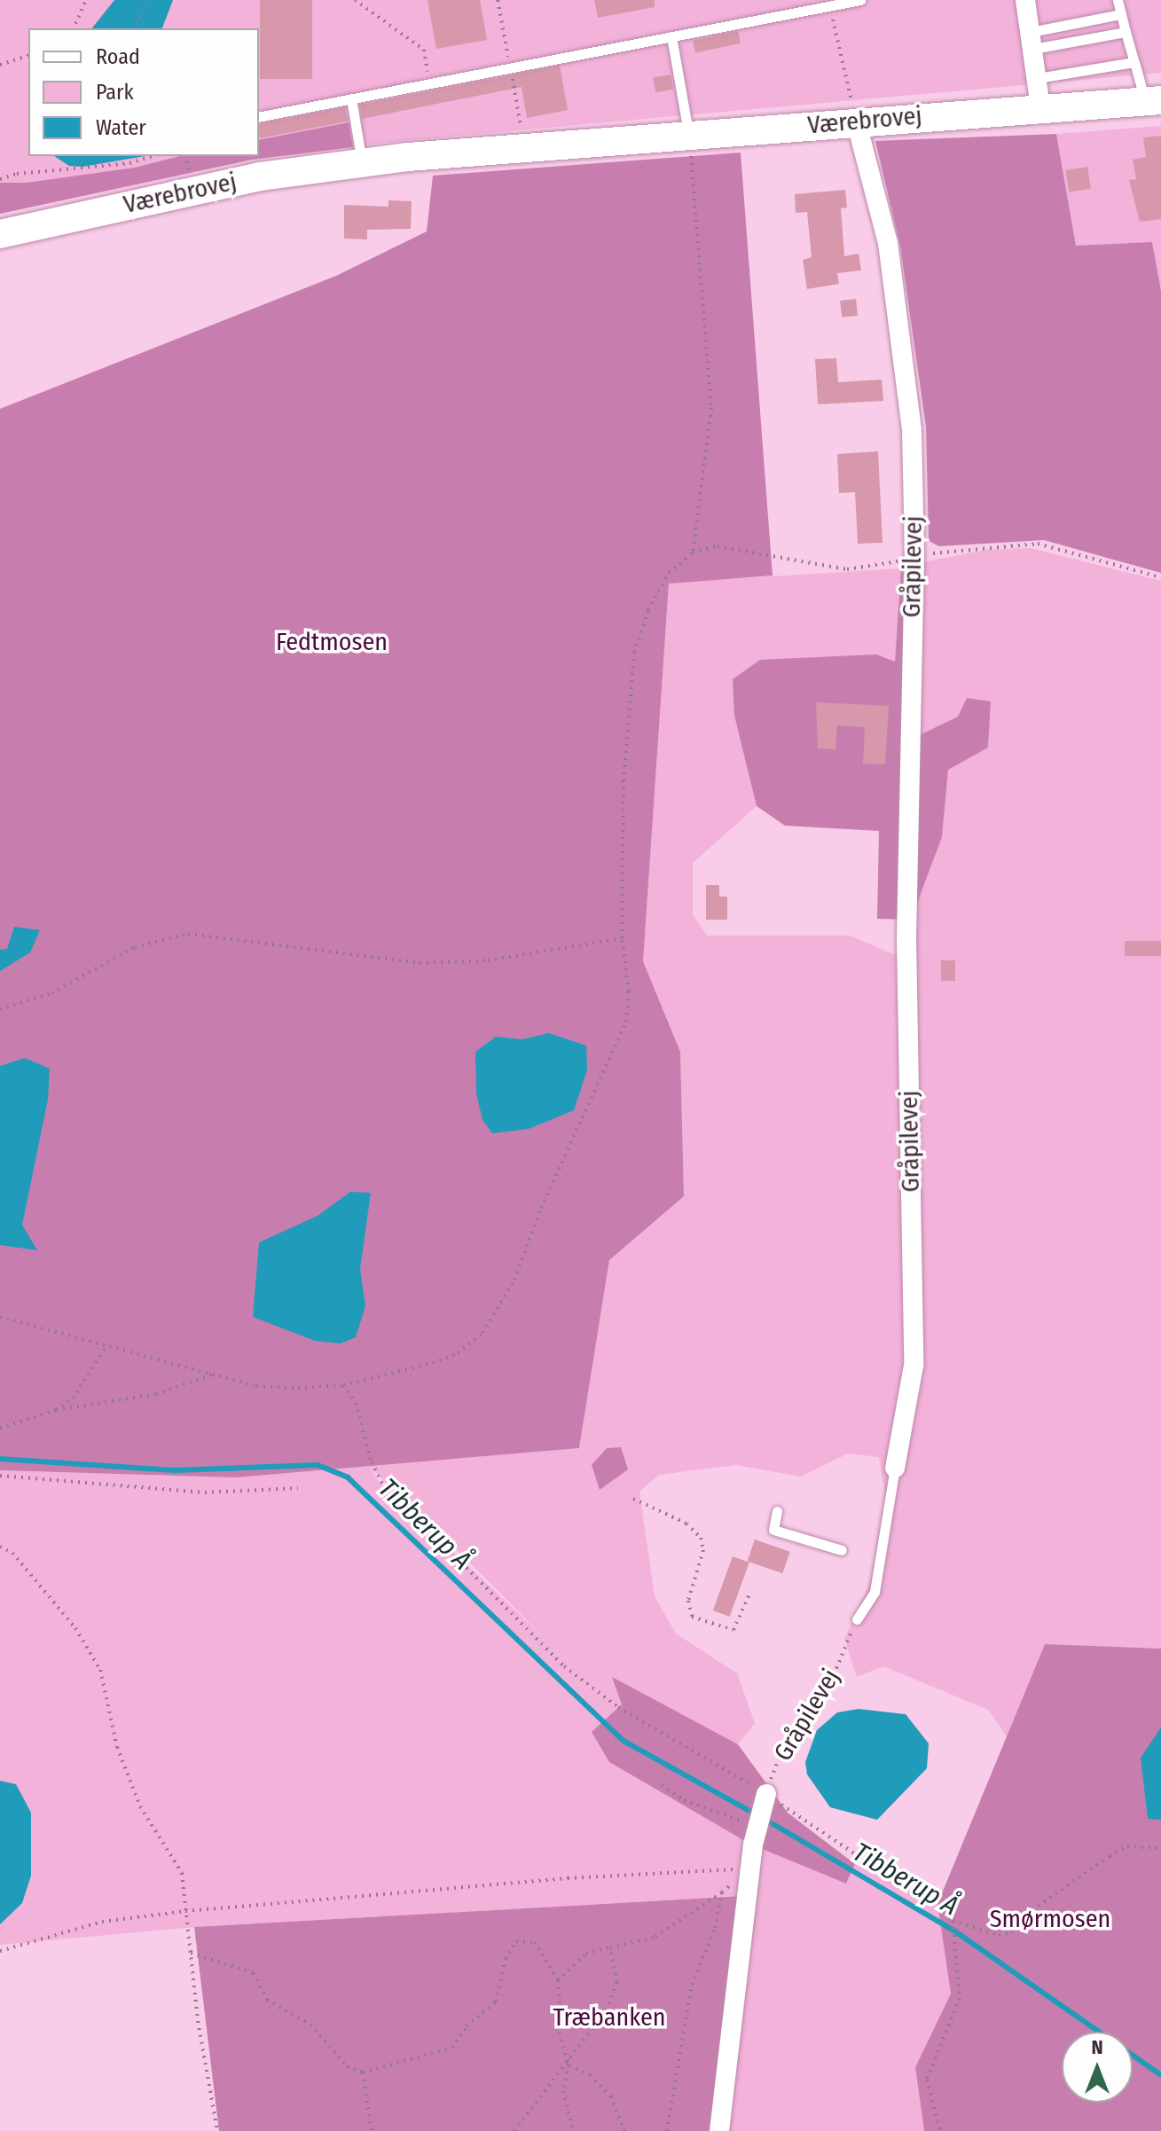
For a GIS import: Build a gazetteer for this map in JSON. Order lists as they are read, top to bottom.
{
  "streets": {
    "street": ["Værebrovej", "Gråpilevej"]
  },
  "crossings": [
    ["Værebrovej", "Gråpilevej"]
  ],
  "water": ["Tibberup Å"],
  "parks": ["Fedtmosen", "Smørmosen", "Træbanken"],
  "legend": ["Road", "Park", "Water"],
  "north": "top"
}
